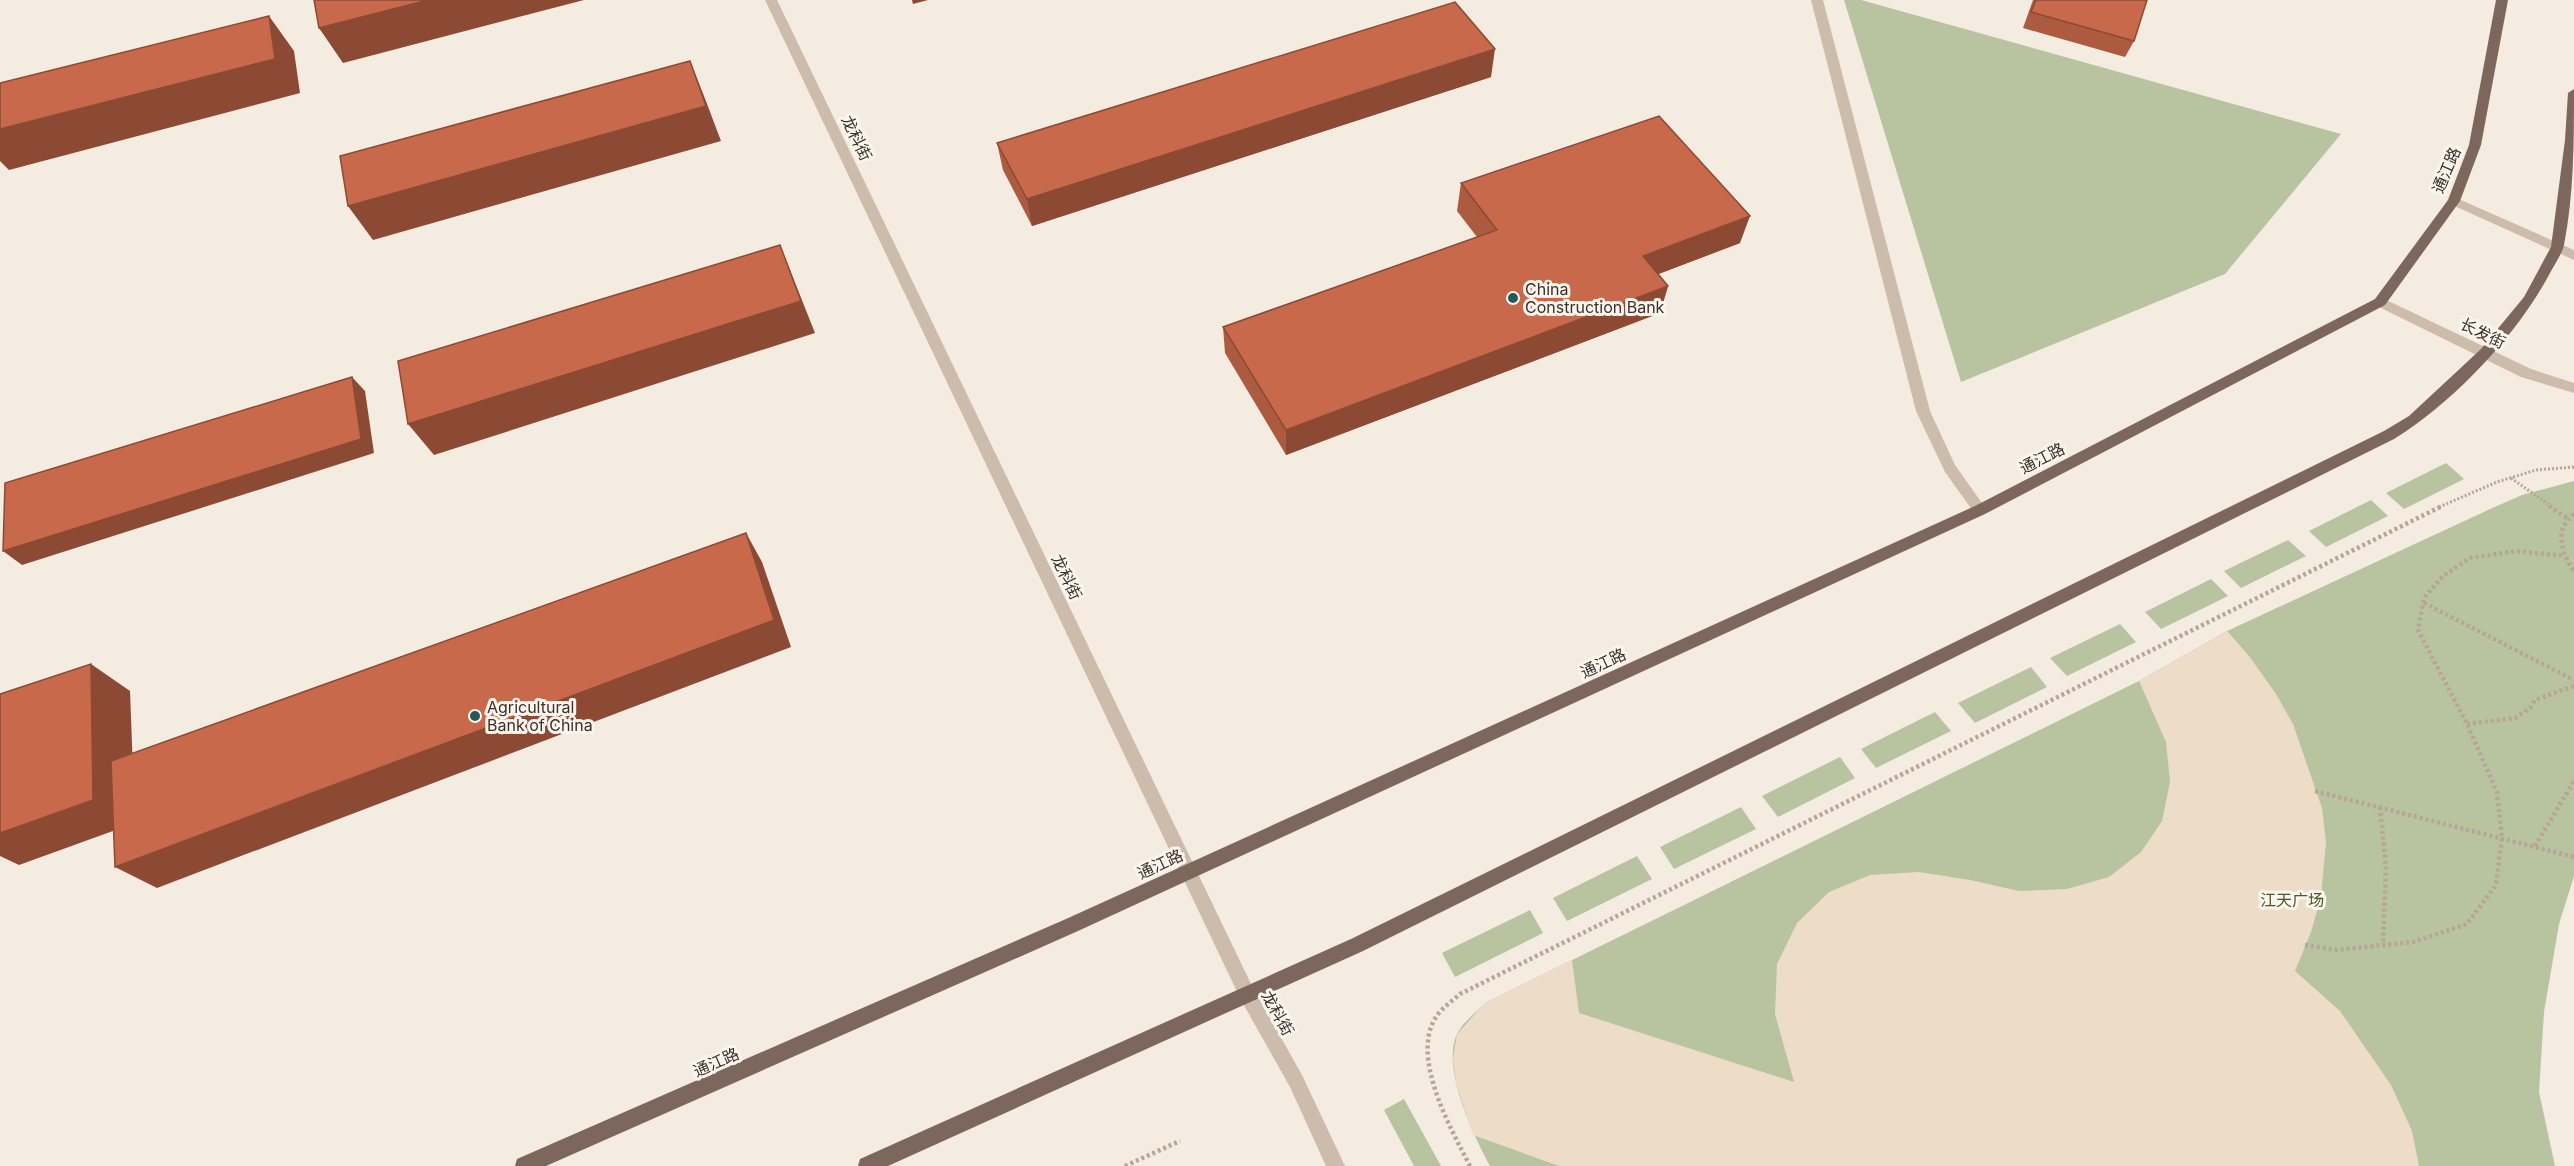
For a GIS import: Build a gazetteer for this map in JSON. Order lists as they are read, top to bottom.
{
  "streets": {
    "main road": ["通江路"],
    "street": ["龙科街", "长发街"]
  },
  "crossings": [
    ["龙科街", "通江路"],
    ["通江路", "长发街"]
  ],
  "parks": ["江天广场"],
  "places": ["China Construction Bank", "Agricultural Bank of China"]
}
